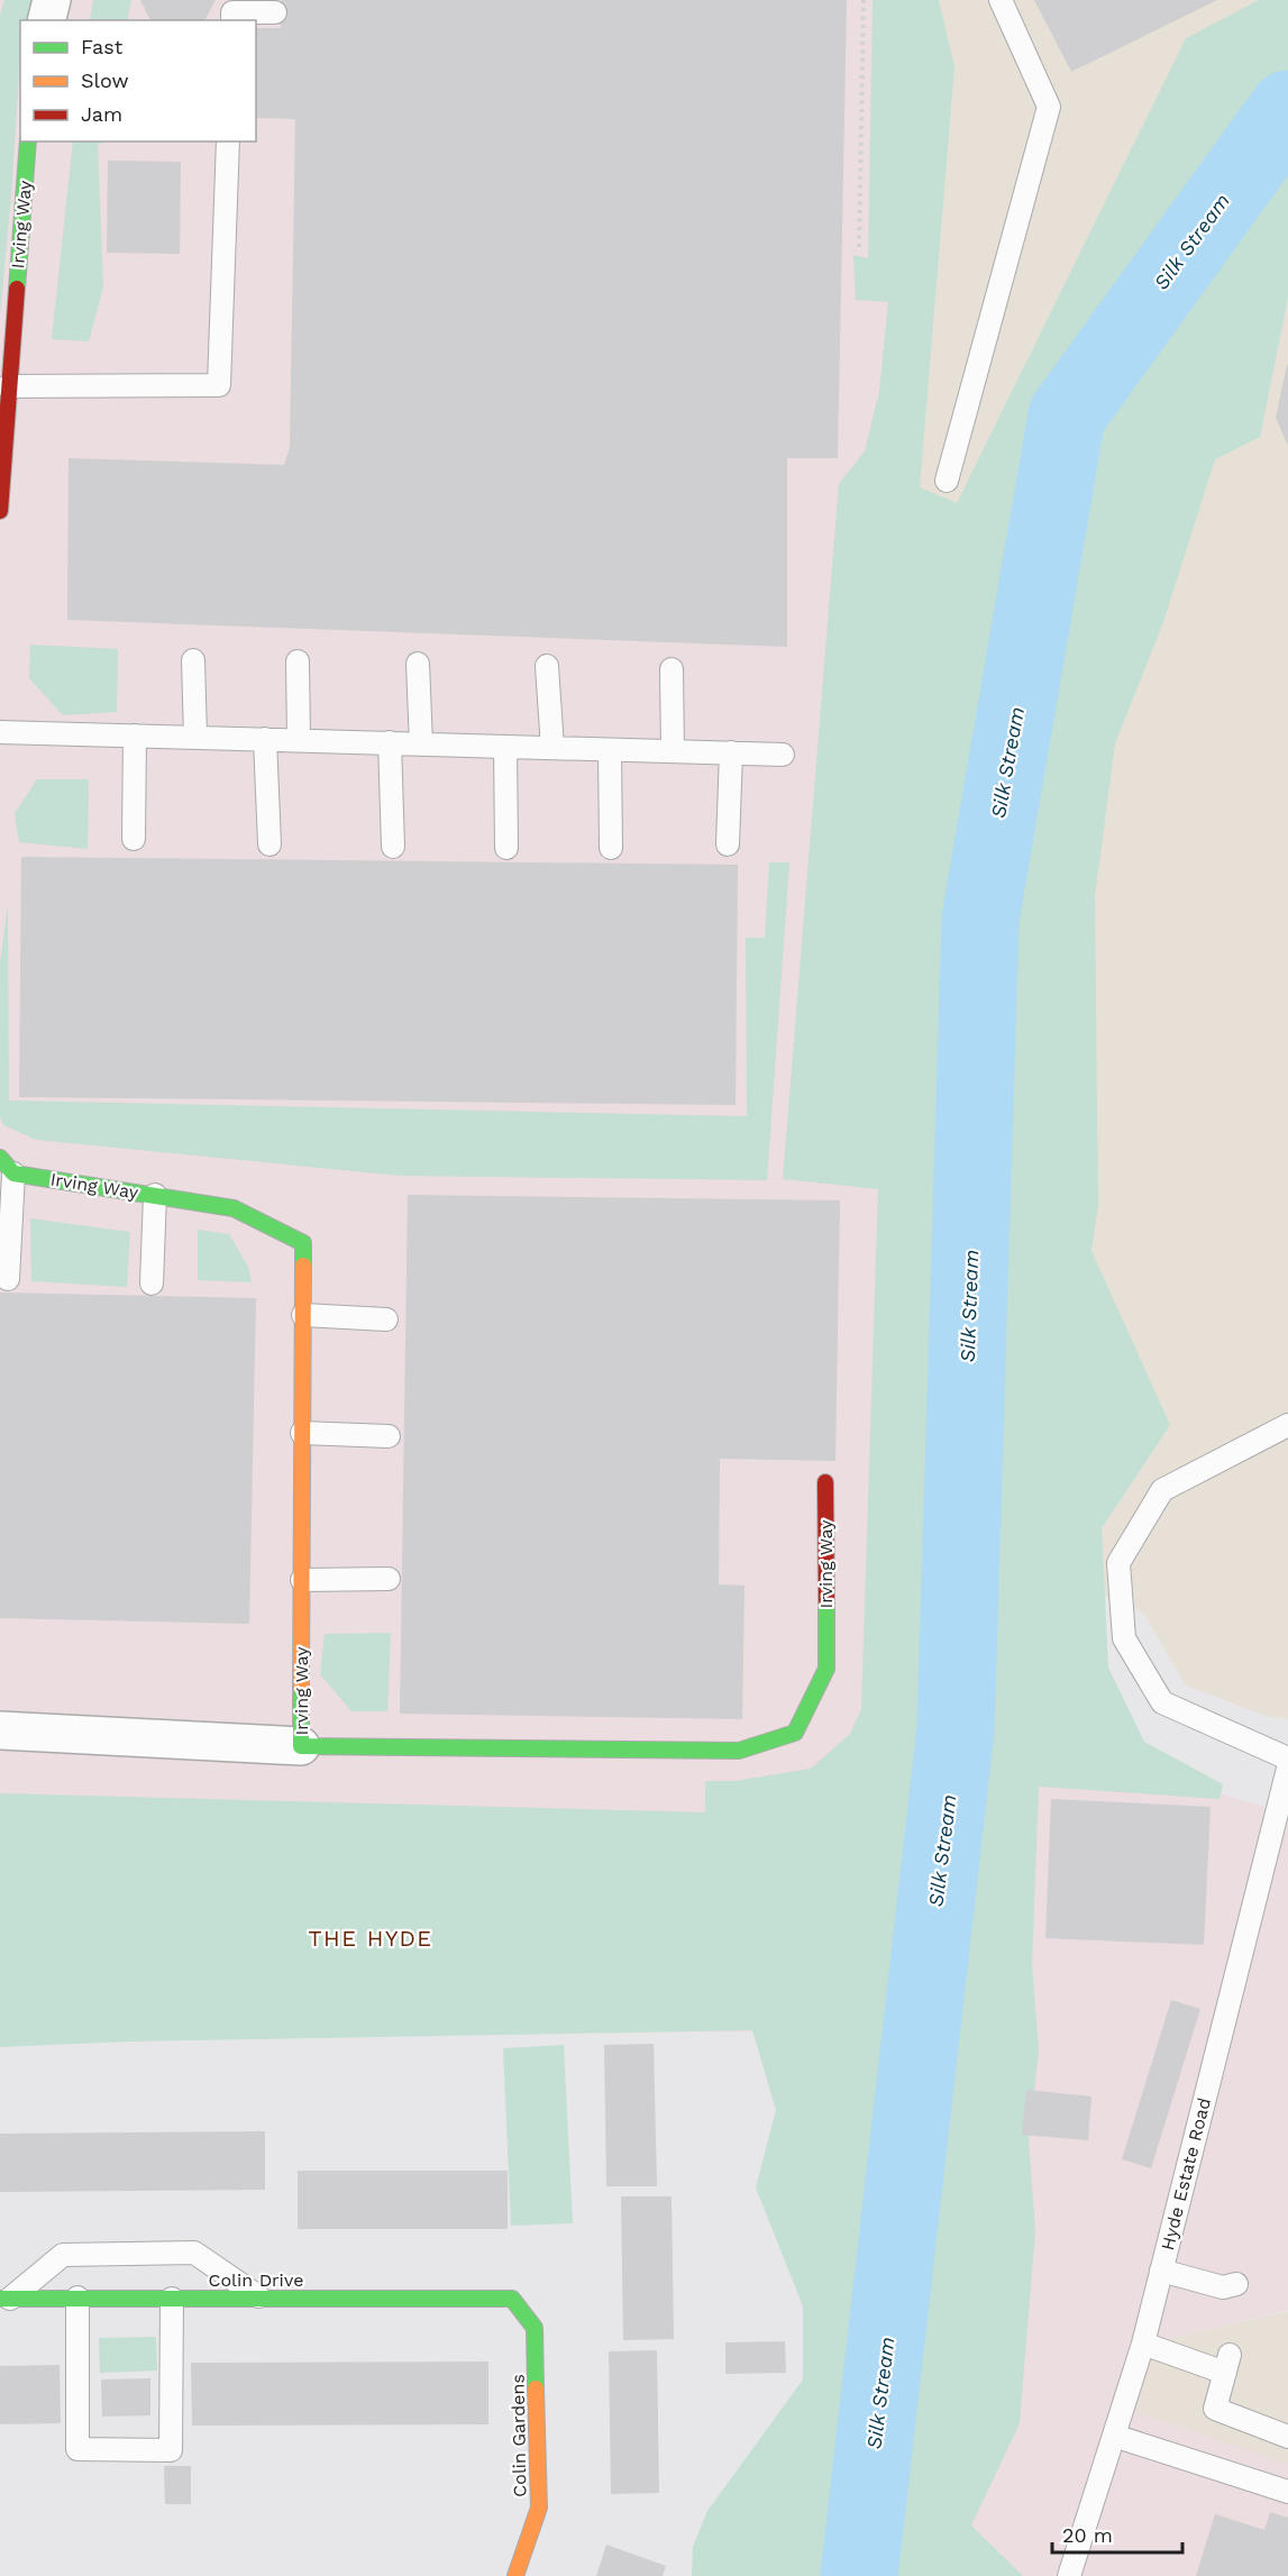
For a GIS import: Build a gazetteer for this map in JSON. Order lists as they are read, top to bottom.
{
  "streets": {
    "street": ["Irving Way", "Colin Drive", "Colin Gardens"],
    "lane": ["Hyde Estate Road"]
  },
  "crossings": [
    ["Colin Drive", "Colin Gardens"]
  ],
  "districts": ["THE HYDE"],
  "water": ["Silk Stream"],
  "legend": ["Fast", "Slow", "Jam"],
  "scale_bar": "20 m"
}
